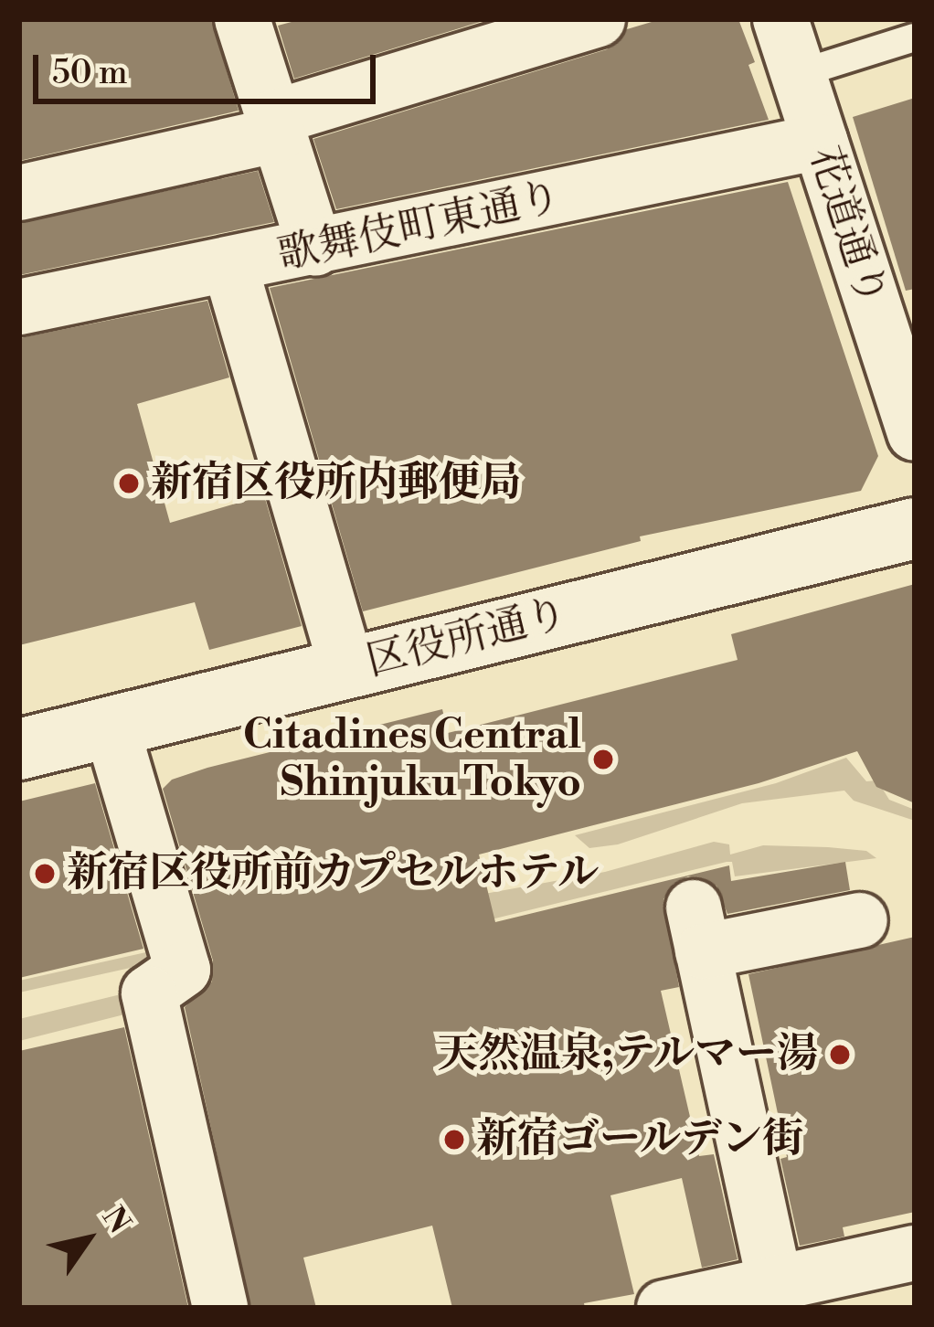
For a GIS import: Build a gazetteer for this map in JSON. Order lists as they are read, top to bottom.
{
  "streets": {
    "street": ["歌舞伎町東通り", "花道通り", "区役所通り"]
  },
  "crossings": [
    ["歌舞伎町東通り", "花道通り"]
  ],
  "places": [
    "新宿区役所内郵便局",
    "Citadines Central Shinjuku Tokyo",
    "新宿区役所前カプセルホテル",
    "天然温泉;テルマー湯",
    "新宿ゴールデン街"
  ],
  "scale_bar": "50 m",
  "north": "top right"
}
